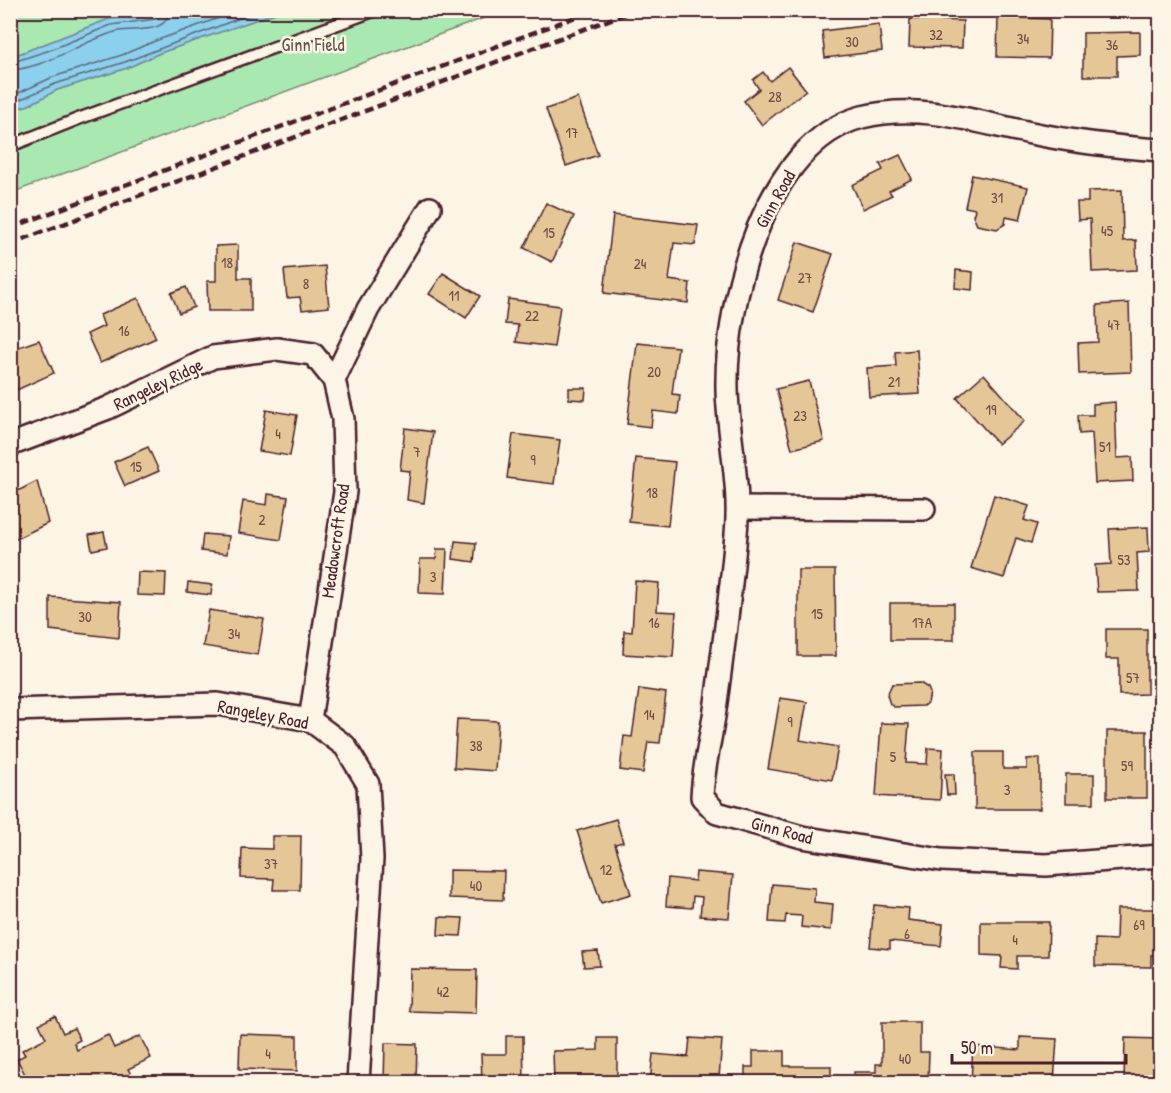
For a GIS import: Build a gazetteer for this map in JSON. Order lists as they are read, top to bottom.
{
  "streets": {
    "street": [
      "Ginn Road",
      "Rangeley Ridge",
      "Meadowcroft Road",
      "Rangeley Road"
    ]
  },
  "crossings": [
    ["Rangeley Ridge", "Meadowcroft Road"],
    ["Meadowcroft Road", "Rangeley Road"]
  ],
  "parks": ["Ginn Field"],
  "house_numbers": [
    "32",
    "34",
    "30",
    "36",
    "28",
    "17",
    "31",
    "45",
    "15",
    "18",
    "24",
    "27",
    "8",
    "11",
    "22",
    "47",
    "16",
    "20",
    "21",
    "19",
    "23",
    "4",
    "51",
    "7",
    "9",
    "15",
    "18",
    "2",
    "53",
    "3",
    "15",
    "30",
    "16",
    "17A",
    "34",
    "57",
    "14",
    "9",
    "38",
    "5",
    "59",
    "3",
    "37",
    "12",
    "40",
    "69",
    "6",
    "4",
    "42",
    "4",
    "40"
  ],
  "scale_bar": "50 m"
}
